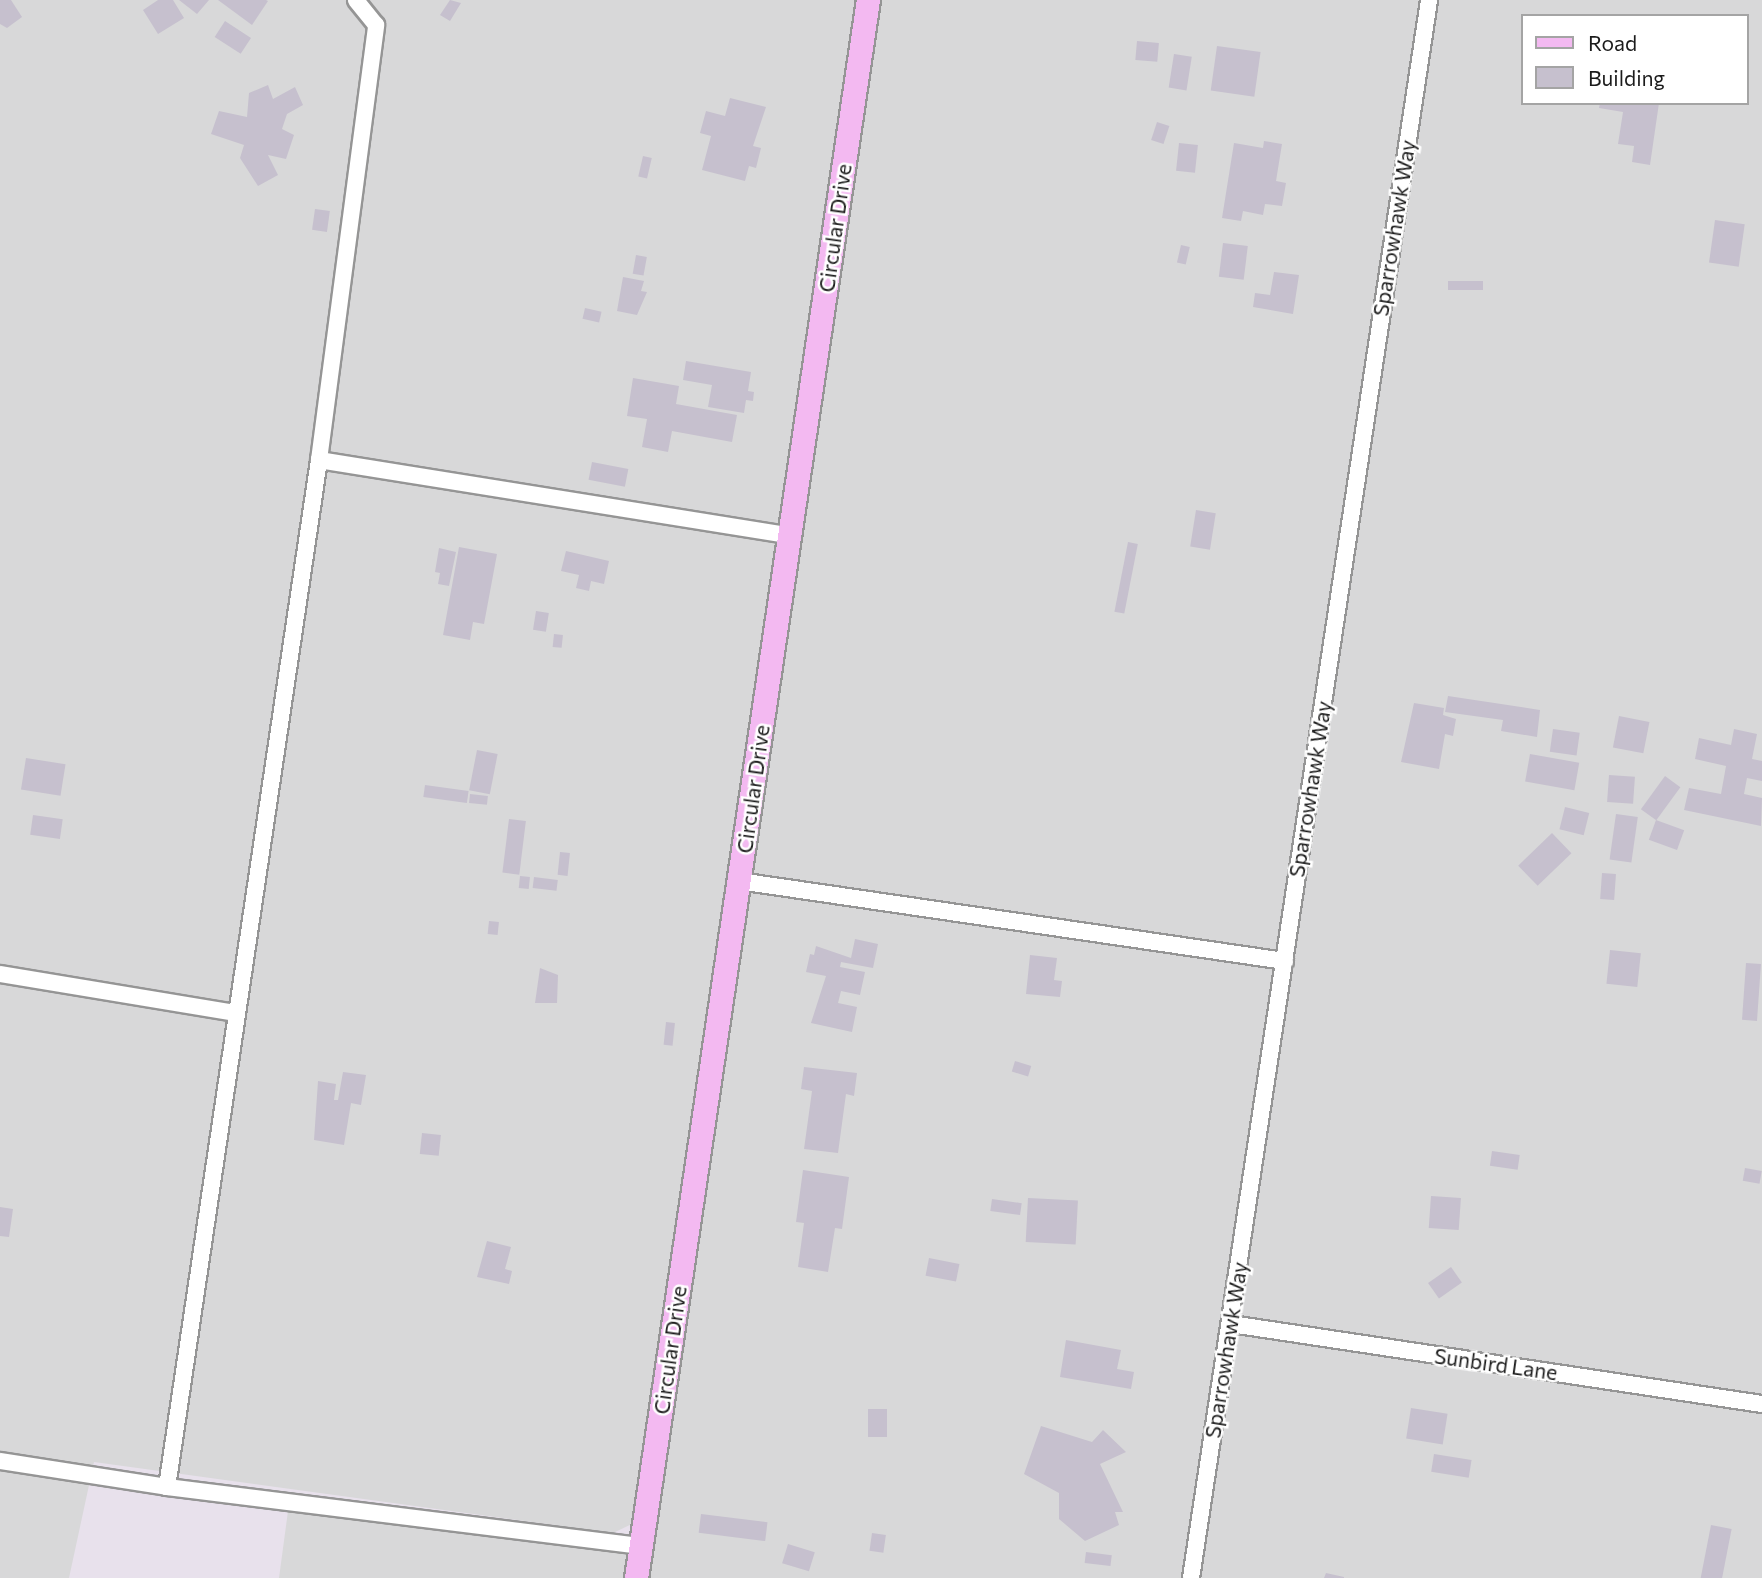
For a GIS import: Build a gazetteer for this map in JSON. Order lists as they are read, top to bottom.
{
  "streets": {
    "street": ["Circular Drive", "Sparrowhawk Way", "Sunbird Lane"]
  },
  "crossings": [
    ["Sparrowhawk Way", "Sunbird Lane"]
  ],
  "legend": ["Road", "Building"]
}
